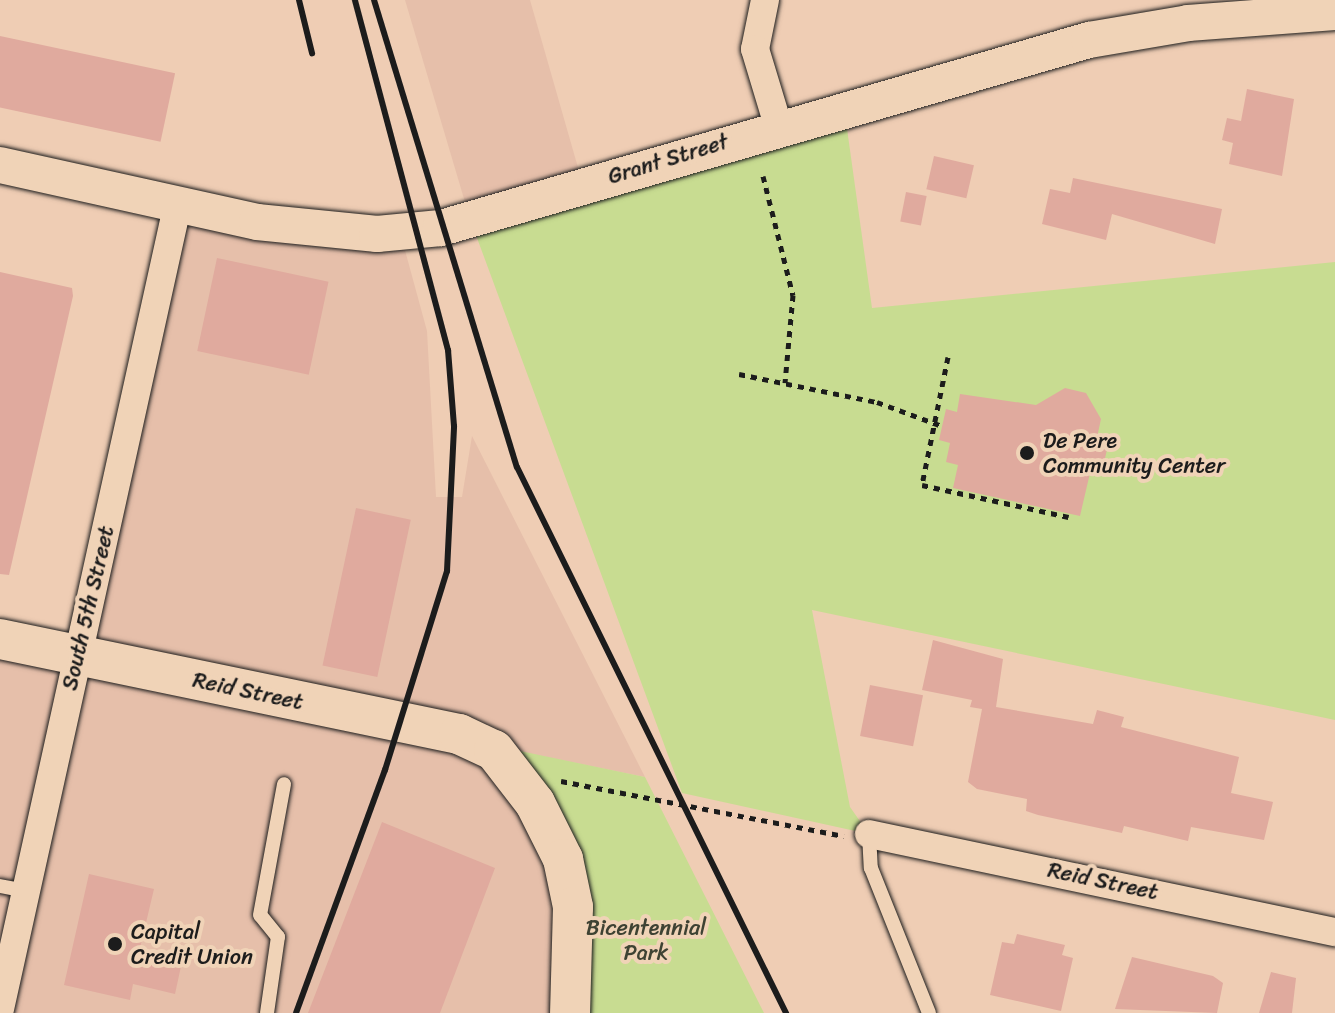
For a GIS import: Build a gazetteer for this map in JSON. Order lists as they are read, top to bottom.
{
  "streets": {
    "main road": ["Reid Street"],
    "street": ["Grant Street", "South 5th Street"]
  },
  "crossings": [
    ["Grant Street", "South 5th Street"],
    ["South 5th Street", "Reid Street"]
  ],
  "parks": ["Bicentennial Park"],
  "places": ["De Pere Community Center", "Capital Credit Union"]
}
